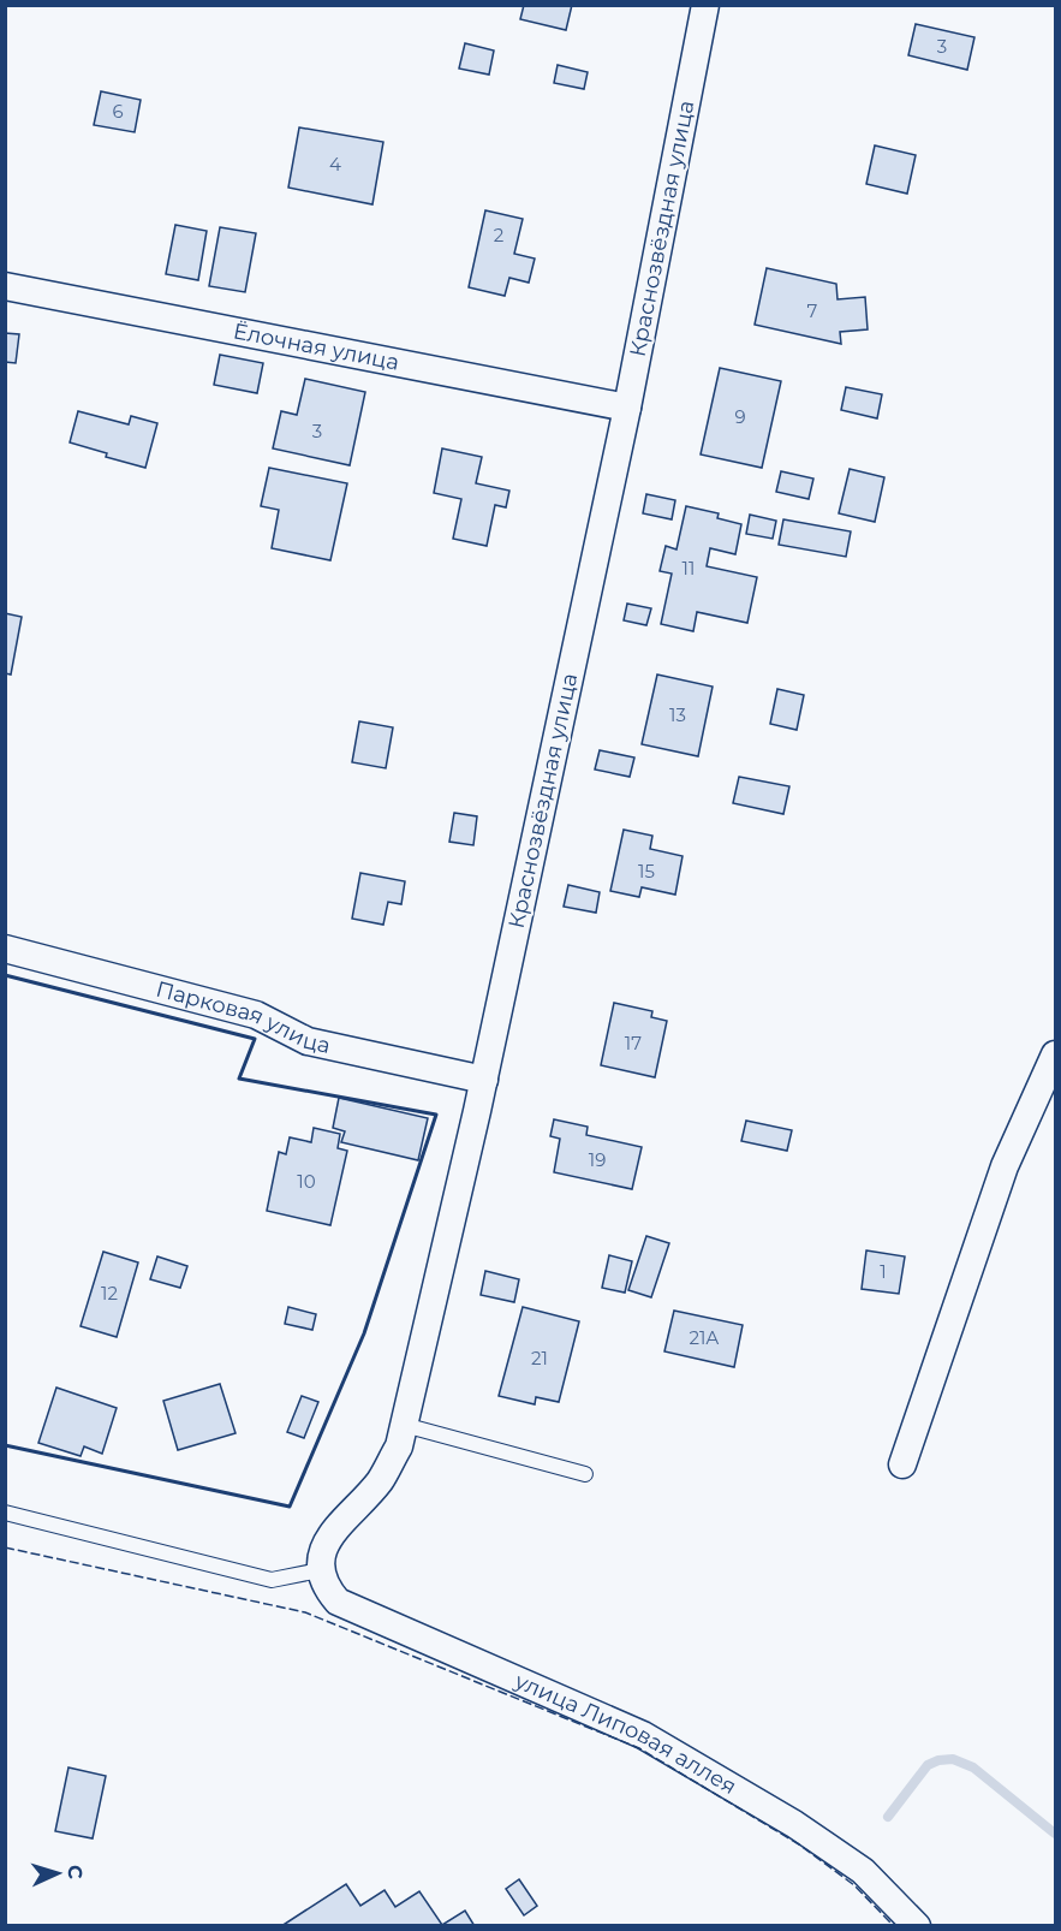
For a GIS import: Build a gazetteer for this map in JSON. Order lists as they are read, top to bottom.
{
  "streets": {
    "street": [
      "Краснозвёздная улица",
      "Ёлочная улица",
      "Парковая улица",
      "улица Липовая аллея"
    ]
  },
  "crossings": [
    ["Краснозвёздная улица", "Ёлочная улица"],
    ["Краснозвёздная улица", "Парковая улица"],
    ["Краснозвёздная улица", "улица Липовая аллея"]
  ],
  "house_numbers": [
    "3",
    "6",
    "4",
    "2",
    "7",
    "9",
    "3",
    "11",
    "13",
    "15",
    "17",
    "19",
    "10",
    "1",
    "12",
    "21А",
    "21"
  ],
  "north": "right"
}
